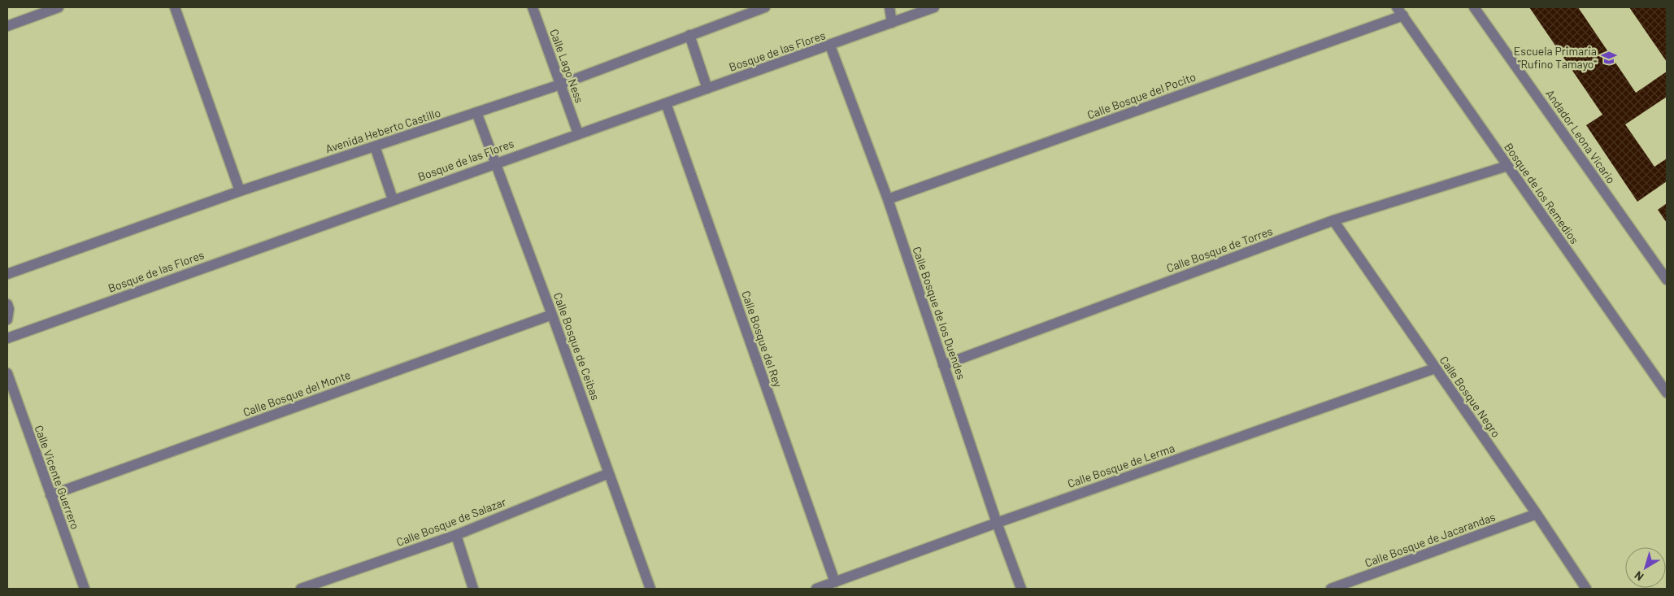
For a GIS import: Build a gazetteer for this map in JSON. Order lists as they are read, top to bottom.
{
  "streets": {
    "street": [
      "Bosque de las Flores",
      "Calle Lago Ness",
      "Calle Bosque del Pocito",
      "Avenida Heberto Castillo",
      "Andador Leona Vicario",
      "Bosque de los Remedios",
      "Calle Bosque de Torres",
      "Calle Bosque de los Duendes",
      "Calle Bosque del Rey",
      "Calle Bosque de Ceibas",
      "Calle Bosque del Monte",
      "Calle Bosque Negro",
      "Calle Bosque de Lerma",
      "Calle Vicente Guerrero",
      "Calle Bosque de Salazar",
      "Calle Bosque de Jacarandas"
    ]
  },
  "crossings": [
    ["Bosque de las Flores", "Calle Lago Ness"],
    ["Bosque de las Flores", "Calle Bosque de los Duendes"],
    ["Bosque de las Flores", "Calle Bosque del Rey"],
    ["Bosque de las Flores", "Calle Bosque de Ceibas"],
    ["Calle Lago Ness", "Avenida Heberto Castillo"],
    ["Calle Bosque del Pocito", "Bosque de los Remedios"],
    ["Calle Bosque del Pocito", "Calle Bosque de los Duendes"],
    ["Avenida Heberto Castillo", "Calle Bosque de Ceibas"],
    ["Bosque de los Remedios", "Calle Bosque de Torres"],
    ["Calle Bosque de Torres", "Calle Bosque de los Duendes"],
    ["Calle Bosque de Torres", "Calle Bosque Negro"],
    ["Calle Bosque de los Duendes", "Calle Bosque de Lerma"],
    ["Calle Bosque del Rey", "Calle Bosque de Lerma"],
    ["Calle Bosque de Ceibas", "Calle Bosque del Monte"],
    ["Calle Bosque de Ceibas", "Calle Bosque de Salazar"],
    ["Calle Bosque del Monte", "Calle Vicente Guerrero"],
    ["Calle Bosque Negro", "Calle Bosque de Lerma"],
    ["Calle Bosque Negro", "Calle Bosque de Jacarandas"]
  ],
  "places": {
    "school or university": ["Escuela Primaria \"Rufino Tamayo\""]
  },
  "north": "bottom left"
}
